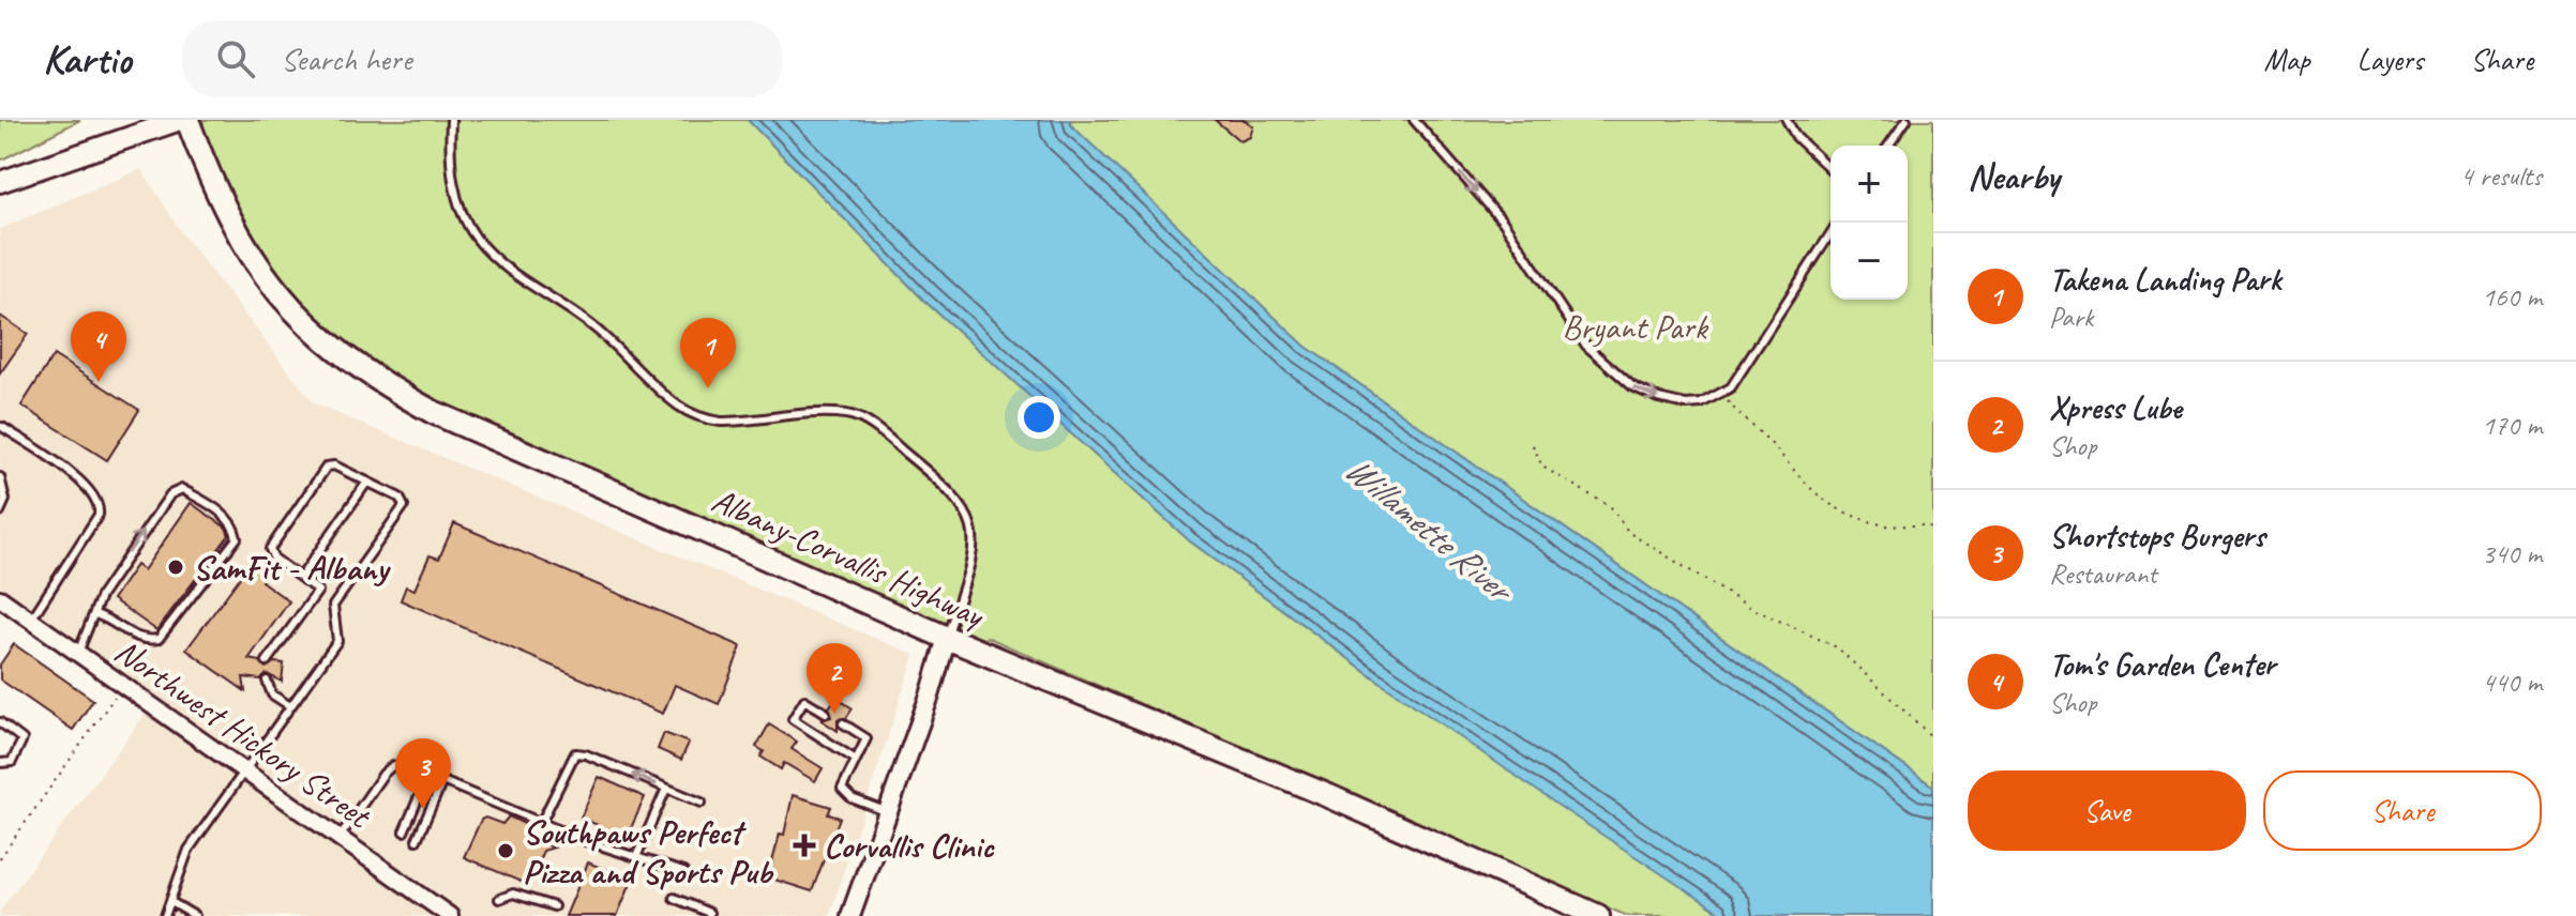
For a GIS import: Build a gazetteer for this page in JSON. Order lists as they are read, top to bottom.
{
  "streets": {
    "highway": ["Albany-Corvallis Highway"],
    "street": ["Northwest Hickory Street"]
  },
  "water": ["Willamette River"],
  "parks": ["Bryant Park"],
  "places": {
    "other": ["SamFit - Albany", "Southpaws Perfect Pizza and Sports Pub"],
    "health": ["Corvallis Clinic"]
  },
  "page": {
    "header": "Kartio",
    "search": "Search here",
    "nav": ["Map", "Layers", "Share"],
    "heading": ["Nearby", "4 results"],
    "map_buttons": ["+", "−"],
    "list": [
      {
        "mark": "1",
        "name": "Takena Landing Park",
        "note": "Park",
        "value": "160 m"
      },
      {
        "mark": "2",
        "name": "Xpress Lube",
        "note": "Shop",
        "value": "170 m"
      },
      {
        "mark": "3",
        "name": "Shortstops Burgers",
        "note": "Restaurant",
        "value": "340 m"
      },
      {
        "mark": "4",
        "name": "Tom's Garden Center",
        "note": "Shop",
        "value": "440 m"
      }
    ],
    "pins": [
      "4",
      "1",
      "2",
      "3"
    ],
    "buttons": ["Save", "Share"]
  }
}
